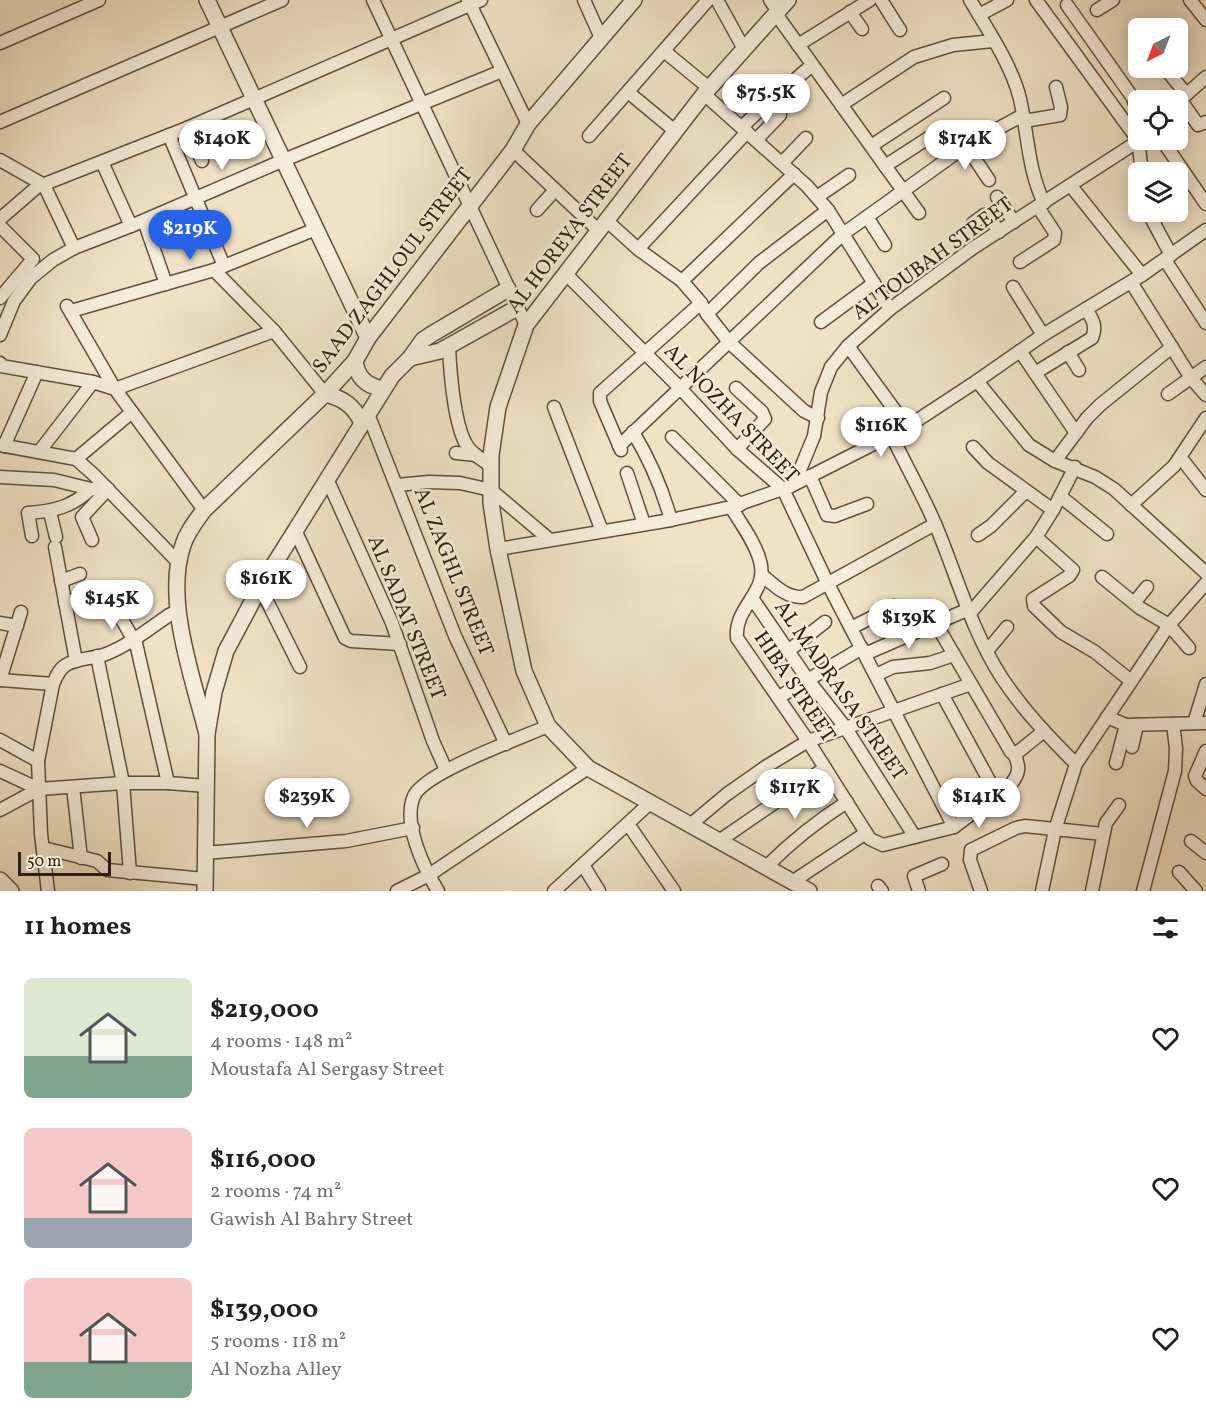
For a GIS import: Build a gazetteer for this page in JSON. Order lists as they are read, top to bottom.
{
  "streets": {
    "street": [
      "AL HOREYA STREET",
      "AL TOUBAH STREET",
      "SAAD ZAGHLOUL STREET",
      "AL NOZHA STREET",
      "AL ZAGHL STREET",
      "AL SADAT STREET",
      "HIBA STREET",
      "AL MADRASA STREET"
    ]
  },
  "crossings": [
    ["AL HOREYA STREET", "AL NOZHA STREET"],
    ["AL TOUBAH STREET", "AL NOZHA STREET"],
    ["HIBA STREET", "AL MADRASA STREET"]
  ],
  "scale_bar": "50 m",
  "north": "bottom left",
  "page": {
    "price": [
      "$75.5K",
      "$140K",
      "$174K",
      "$219K",
      "$116K",
      "$161K",
      "$145K",
      "$139K",
      "$117K",
      "$239K",
      "$141K"
    ],
    "scale": "50 m",
    "heading": "11 homes",
    "list": [
      {
        "name": "$219,000",
        "note": "4 rooms · 148 m² · Moustafa Al Sergasy Street"
      },
      {
        "name": "$116,000",
        "note": "2 rooms · 74 m² · Gawish Al Bahry Street"
      },
      {
        "name": "$139,000",
        "note": "5 rooms · 118 m² · Al Nozha Alley"
      }
    ]
  }
}
